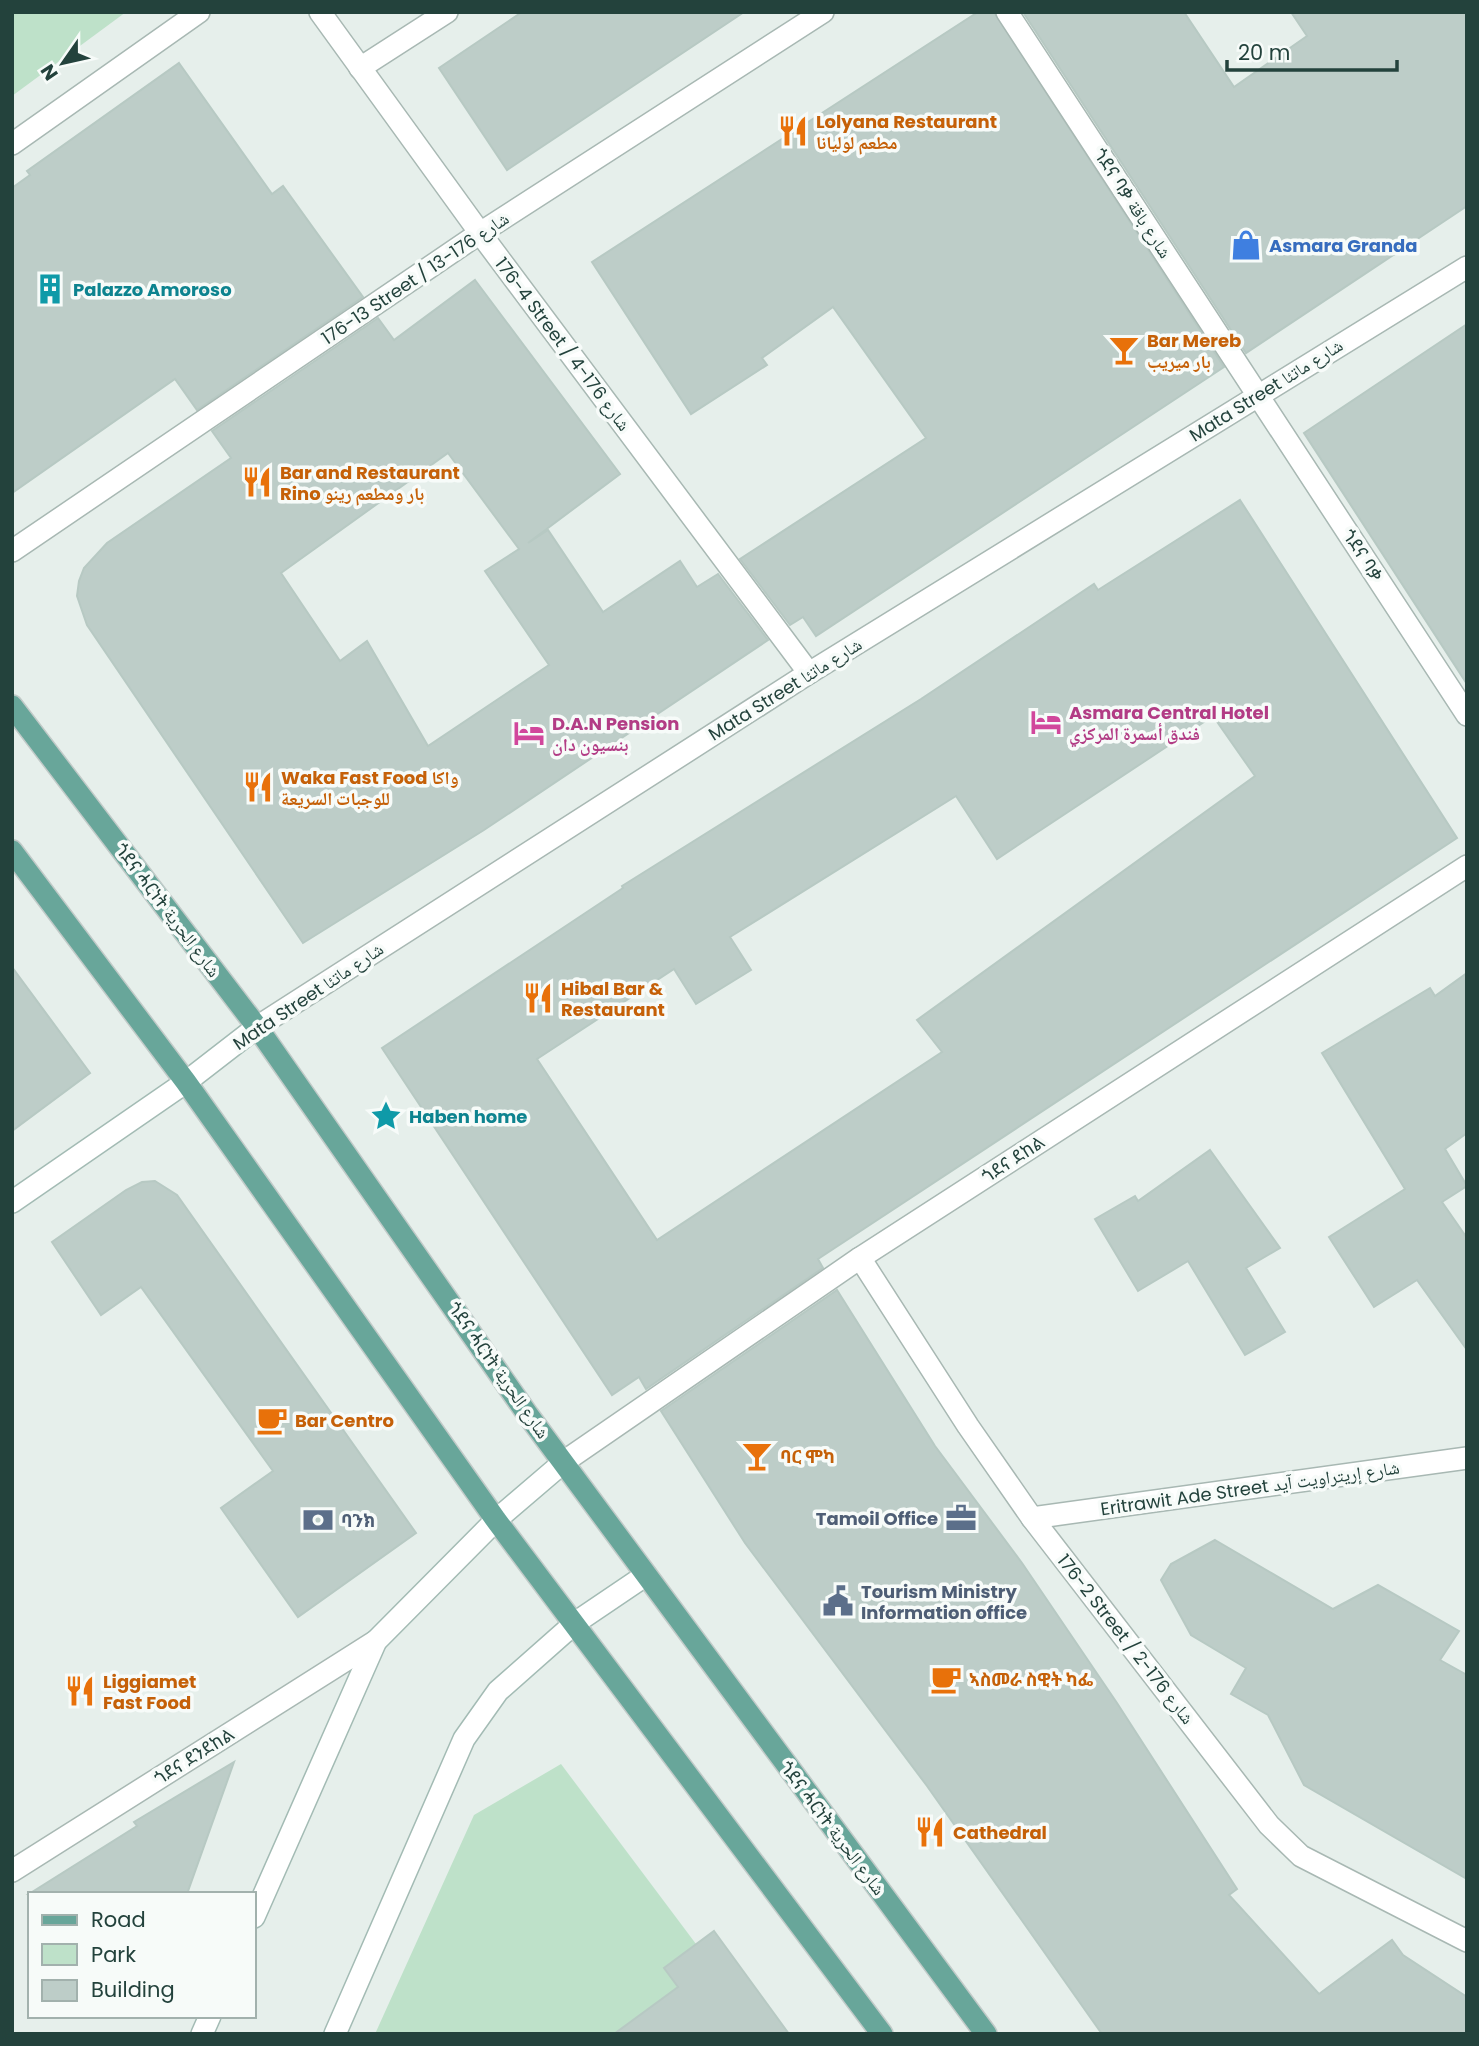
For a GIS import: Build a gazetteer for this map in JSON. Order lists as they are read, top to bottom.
{
  "streets": {
    "main road": ["ጎደና ሓርነት شارع الحرية"],
    "street": [
      "ጎደና ባቃ شارع باقة",
      "176-13 Street / شارع 176-13",
      "176-4 Street / شارع 176-4",
      "Mata Street شارع ماتئا",
      "ጎደና ባቃ",
      "ጎደና ደከል",
      "Eritrawit Ade Street شارع إريتراويت آيد",
      "176-2 Street / شارع 176-2",
      "ጎደና ደንደከል"
    ]
  },
  "crossings": [
    ["ጎደና ባቃ شارع باقة", "Mata Street شارع ماتئا"],
    ["ጎደና ባቃ شارع باقة", "ጎደና ባቃ"],
    ["176-13 Street / شارع 176-13", "176-4 Street / شارع 176-4"],
    ["176-4 Street / شارع 176-4", "Mata Street شارع ماتئا"],
    ["Mata Street شارع ماتئا", "ጎደና ባቃ"],
    ["Mata Street شارع ماتئا", "ጎደና ሓርነት شارع الحرية"],
    ["ጎደና ሓርነት شارع الحرية", "ጎደና ደከል"],
    ["ጎደና ደከል", "176-2 Street / شارع 176-2"],
    ["ጎደና ደከል", "ጎደና ደንደከል"],
    ["Eritrawit Ade Street شارع إريتراويت آيد", "176-2 Street / شارع 176-2"]
  ],
  "places": {
    "restaurant": [
      "Lolyana Restaurant مطعم لوليانا",
      "Bar and Restaurant Rino بار ومطعم رينو",
      "Waka Fast Food واكا للوجبات السريعة",
      "Hibal Bar & Restaurant",
      "Liggiamet Fast Food",
      "Cathedral"
    ],
    "shop": ["Asmara Granda"],
    "building": ["Palazzo Amoroso"],
    "bar": ["Bar Mereb بار ميريب", "ባር ሞካ"],
    "hotel": ["Asmara Central Hotel فندق أسمرة المركزي", "D.A.N Pension بنسيون دان"],
    "place": ["Haben home"],
    "cafe": ["Bar Centro", "ኣስመራ ስዊት ካፌ"],
    "office": ["Tamoil Office"],
    "bank": ["ባንክ"],
    "public building": ["Tourism Ministry Information office"]
  },
  "legend": ["Road", "Park", "Building"],
  "scale_bar": "20 m",
  "north": "bottom left"
}
